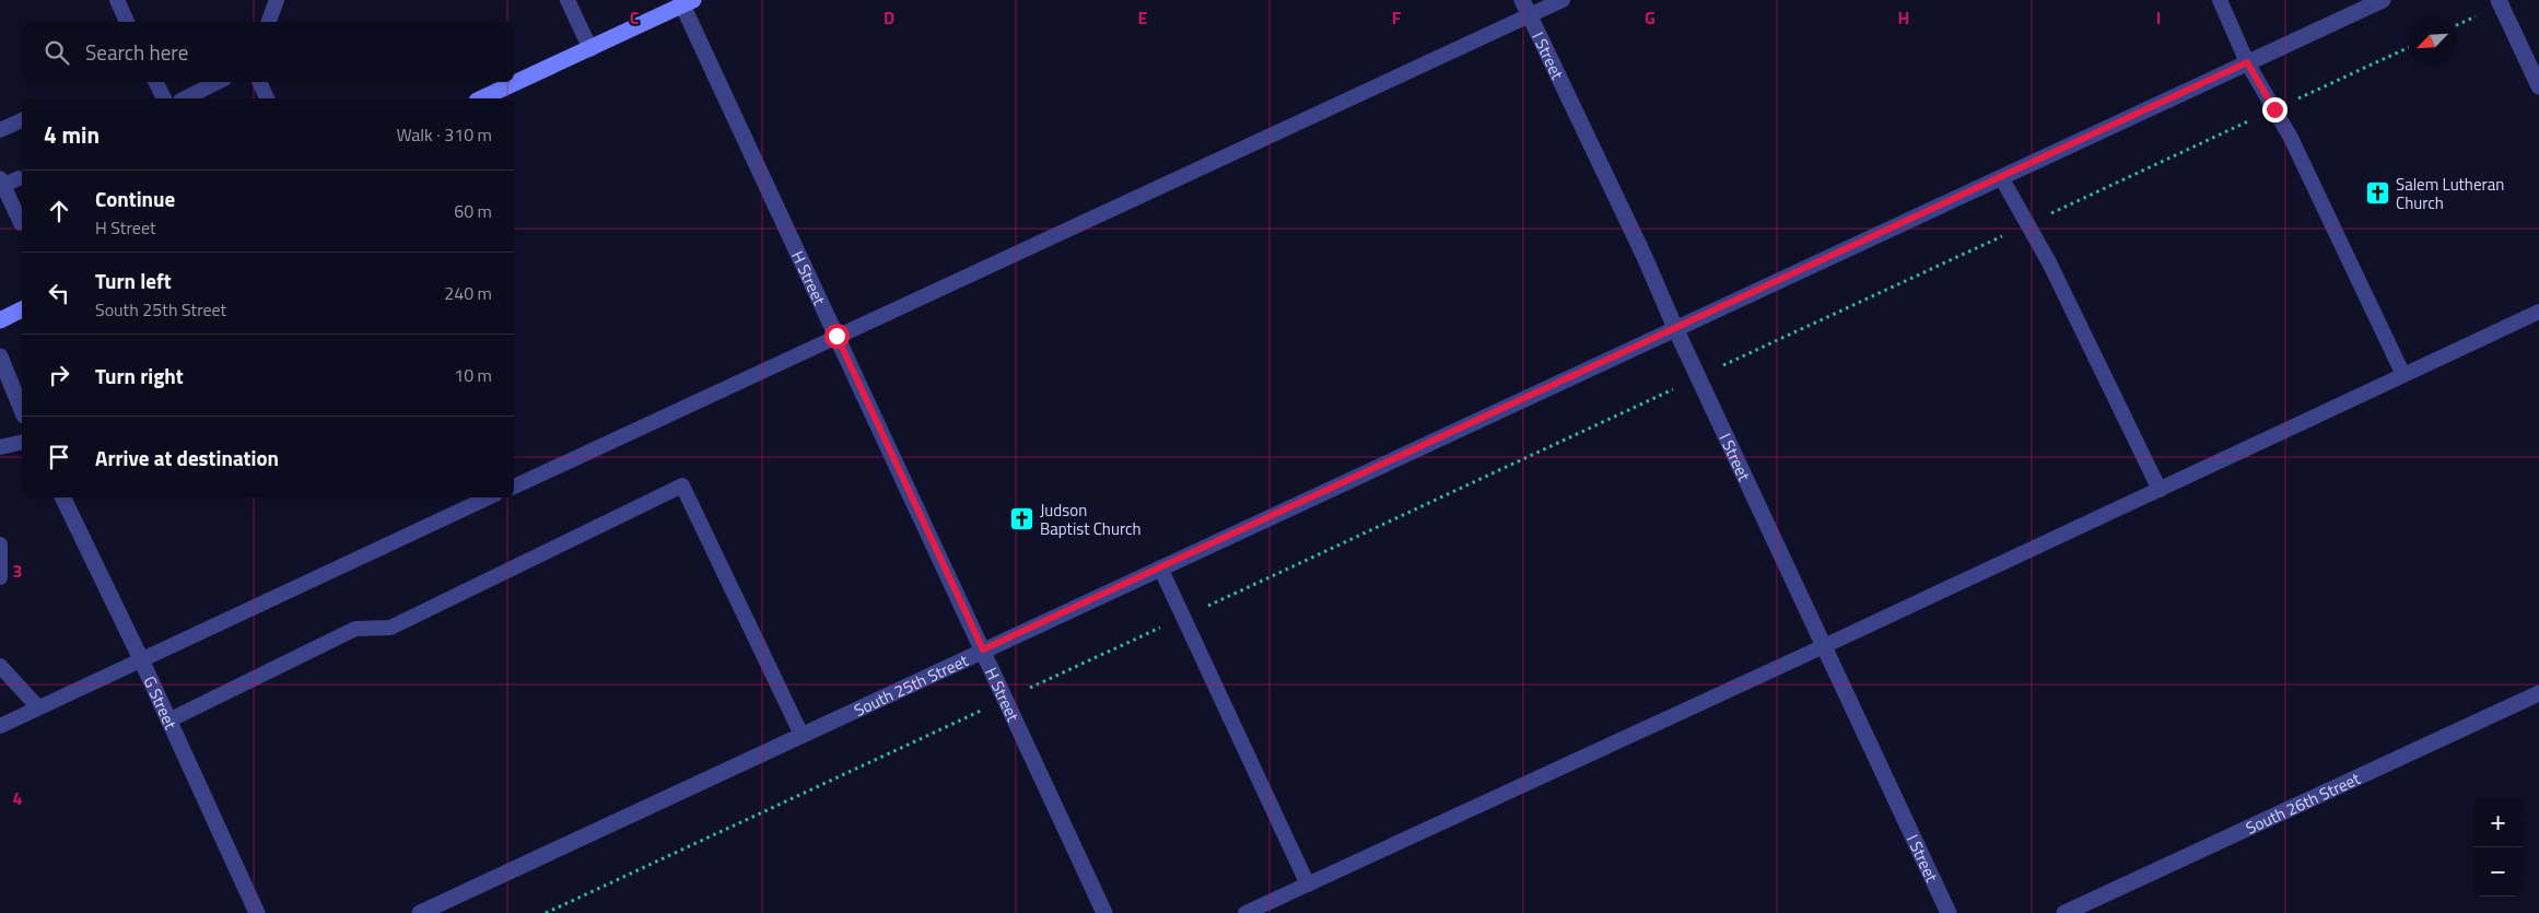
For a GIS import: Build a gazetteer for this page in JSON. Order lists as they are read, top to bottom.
{
  "streets": {
    "street": [
      "I Street",
      "H Street",
      "South 25th Street",
      "G Street",
      "South 26th Street"
    ]
  },
  "crossings": [
    ["I Street", "South 25th Street"],
    ["H Street", "South 25th Street"]
  ],
  "places": {
    "church": ["Salem Lutheran Church", "Judson Baptist Church"]
  },
  "north": "bottom left",
  "page": {
    "search": "Search here",
    "heading": ["4 min", "Walk · 310 m"],
    "list": [
      ["Continue", "H Street", "60 m"],
      ["Turn left", "South 25th Street", "240 m"],
      ["Turn right", "10 m"],
      "Arrive at destination"
    ],
    "map_buttons": ["+", "−"]
  },
  "grid": {
    "columns": [
      "C",
      "D",
      "E",
      "F",
      "G",
      "H",
      "I"
    ],
    "rows": ["3", "4"]
  }
}
